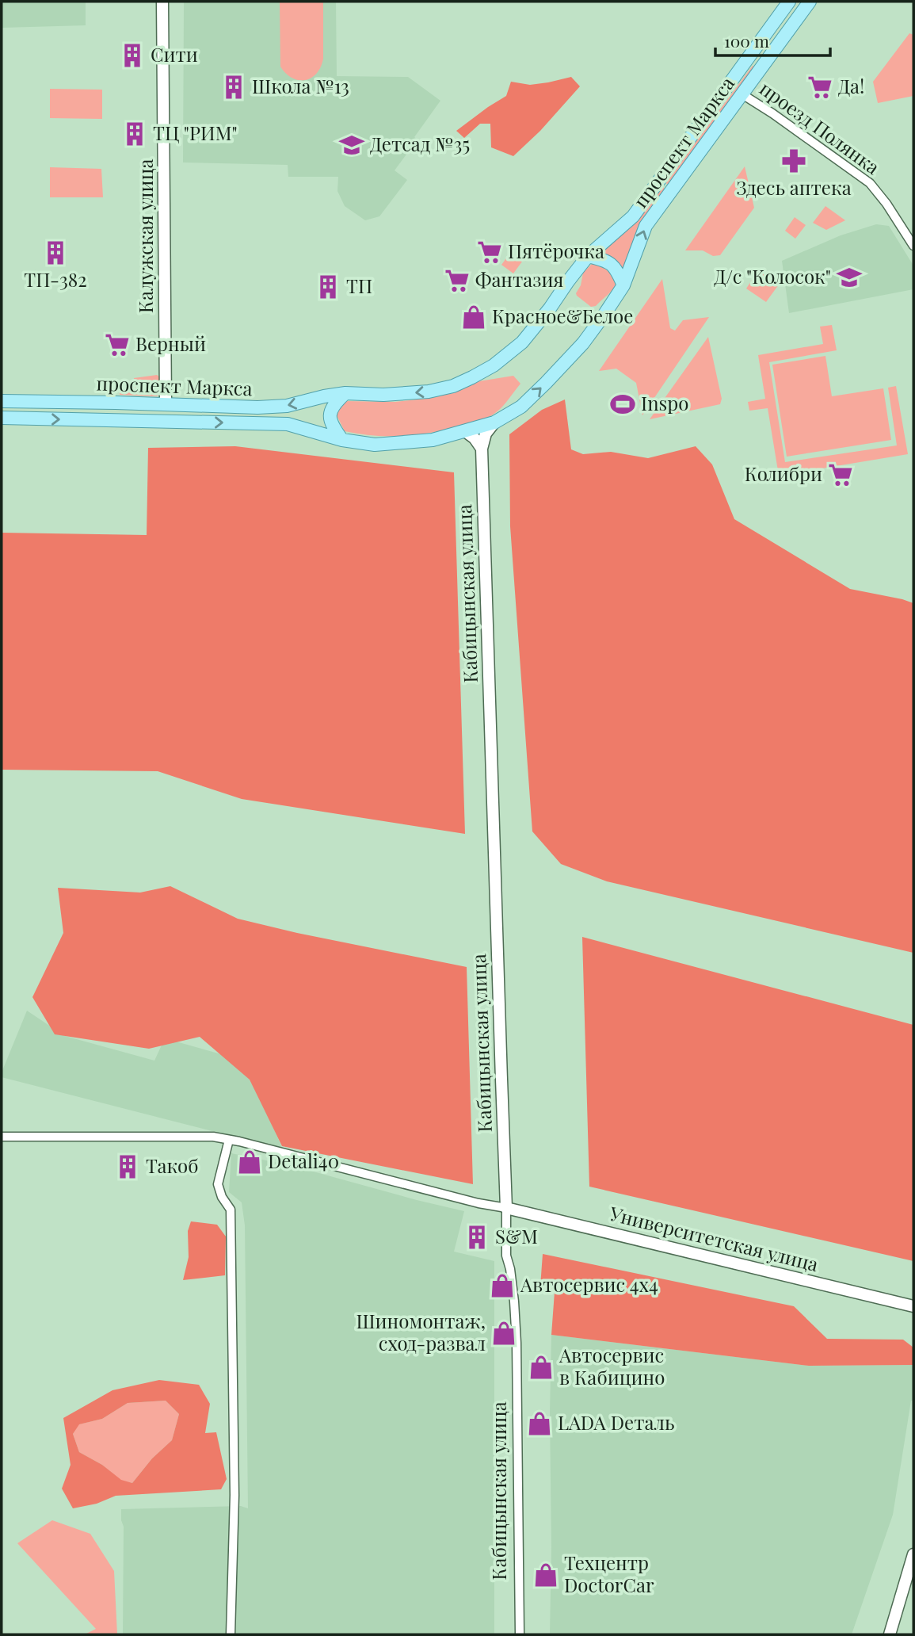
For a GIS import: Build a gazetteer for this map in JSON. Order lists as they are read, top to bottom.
{
  "streets": {
    "main road": ["проспект Маркса"],
    "street": [
      "проезд Полянка",
      "Калужская улица",
      "Кабицынская улица",
      "Университетская улица"
    ]
  },
  "crossings": [
    ["проезд Полянка", "проспект Маркса"],
    ["проспект Маркса", "Калужская улица"],
    ["Кабицынская улица", "Университетская улица"]
  ],
  "places": {
    "building": [
      "Сити",
      "Школа №13",
      "ТЦ \"РИМ\"",
      "ТП-382",
      "ТП",
      "Такоб",
      "S&M"
    ],
    "supermarket": [
      "Да!",
      "Пятёрочка",
      "Фантазия",
      "Верный",
      "Колибри"
    ],
    "school or university": ["Детсад №35", "Д/с \"Колосок\""],
    "pharmacy": ["Здесь аптека"],
    "shop": [
      "Красное&Белое",
      "Detali40",
      "Автосервис 4х4",
      "Шиномонтаж, сход-развал",
      "Автосервис в Кабицино",
      "LADA Dеталь",
      "Техцентр DoctorCar"
    ],
    "sports": ["Inspo"]
  },
  "scale_bar": "100 m"
}
